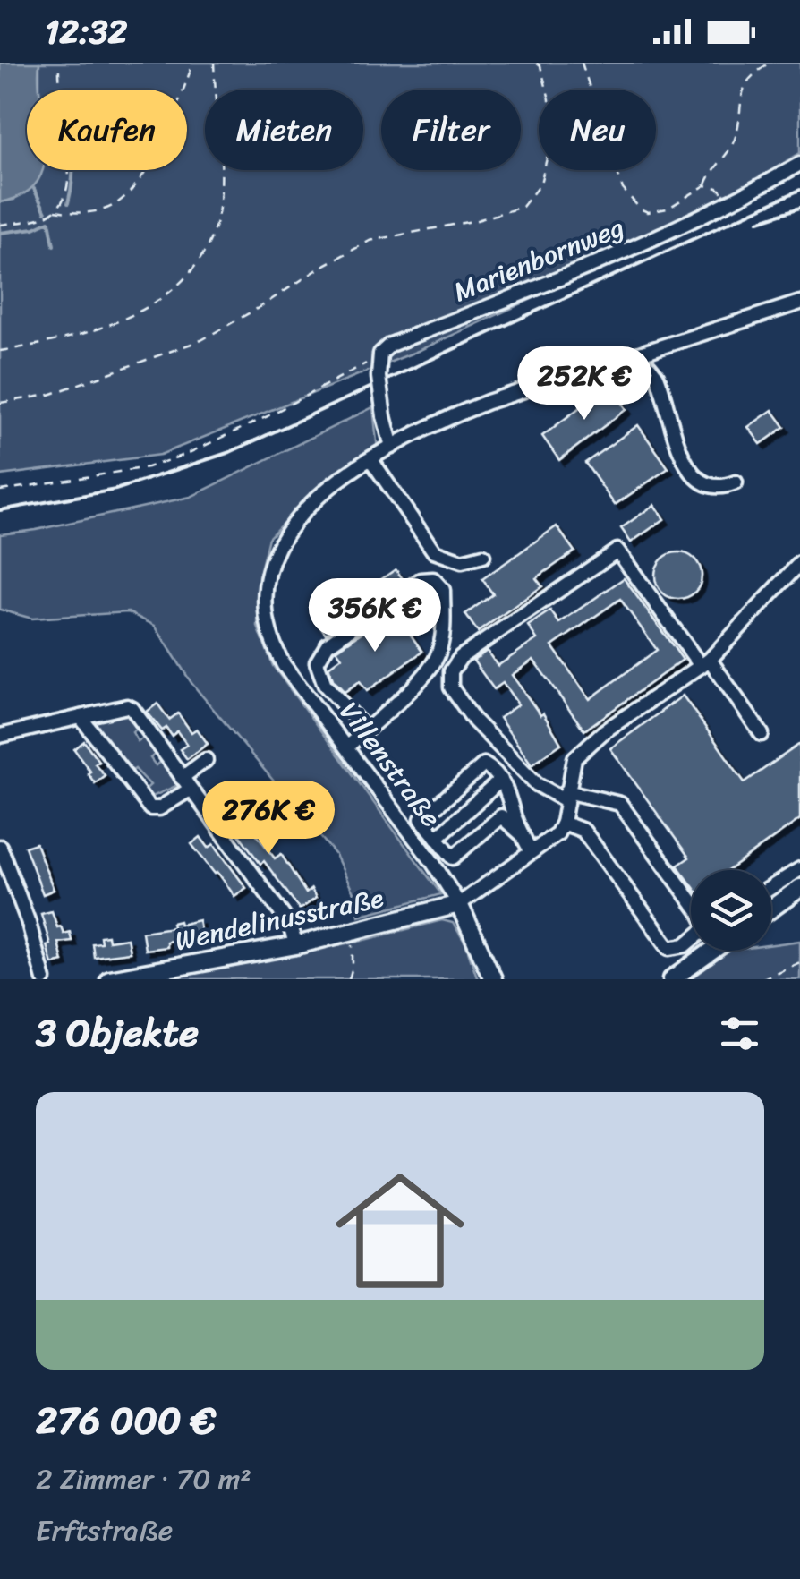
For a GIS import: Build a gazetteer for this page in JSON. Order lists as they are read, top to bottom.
{
  "streets": {
    "main road": ["Villenstraße", "Wendelinusstraße"],
    "street": ["Marienbornweg"]
  },
  "crossings": [
    ["Villenstraße", "Wendelinusstraße"]
  ],
  "page": {
    "status": "12:32",
    "chip": [
      "Kaufen",
      "Mieten",
      "Filter",
      "Neu"
    ],
    "price": ["252K €", "356K €", "276K €"],
    "heading": "3 Objekte",
    "list": [
      {
        "name": "276 000 €",
        "note": "2 Zimmer · 70 m² · Erftstraße"
      }
    ]
  }
}
